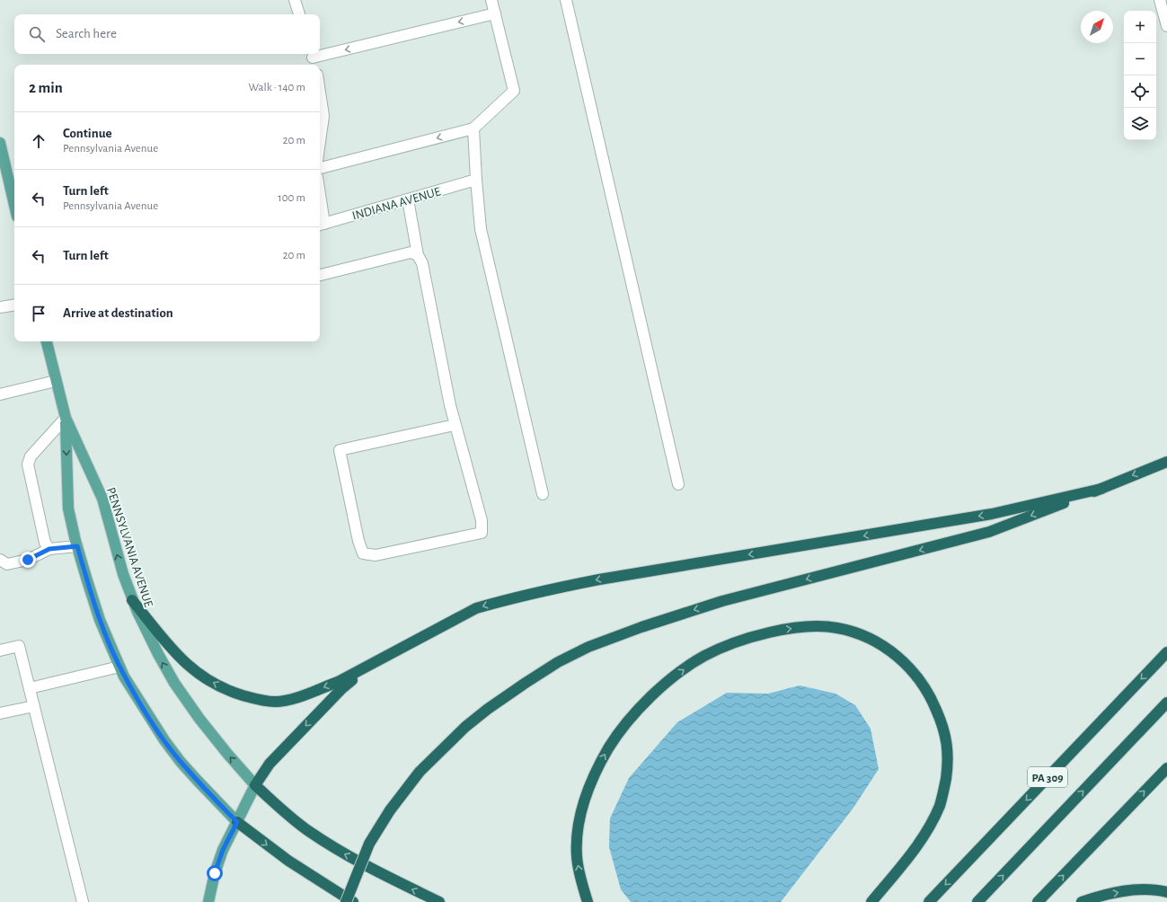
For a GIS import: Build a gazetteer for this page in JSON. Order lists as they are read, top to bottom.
{
  "streets": {
    "highway": ["PA 309"],
    "main road": ["PENNSYLVANIA AVENUE"],
    "street": ["INDIANA AVENUE"]
  },
  "north": "top right",
  "page": {
    "map_buttons": ["+", "−"],
    "search": "Search here",
    "heading": ["2 min", "Walk · 140 m"],
    "list": [
      ["Continue", "Pennsylvania Avenue", "20 m"],
      ["Turn left", "Pennsylvania Avenue", "100 m"],
      ["Turn left", "20 m"],
      "Arrive at destination"
    ]
  }
}
